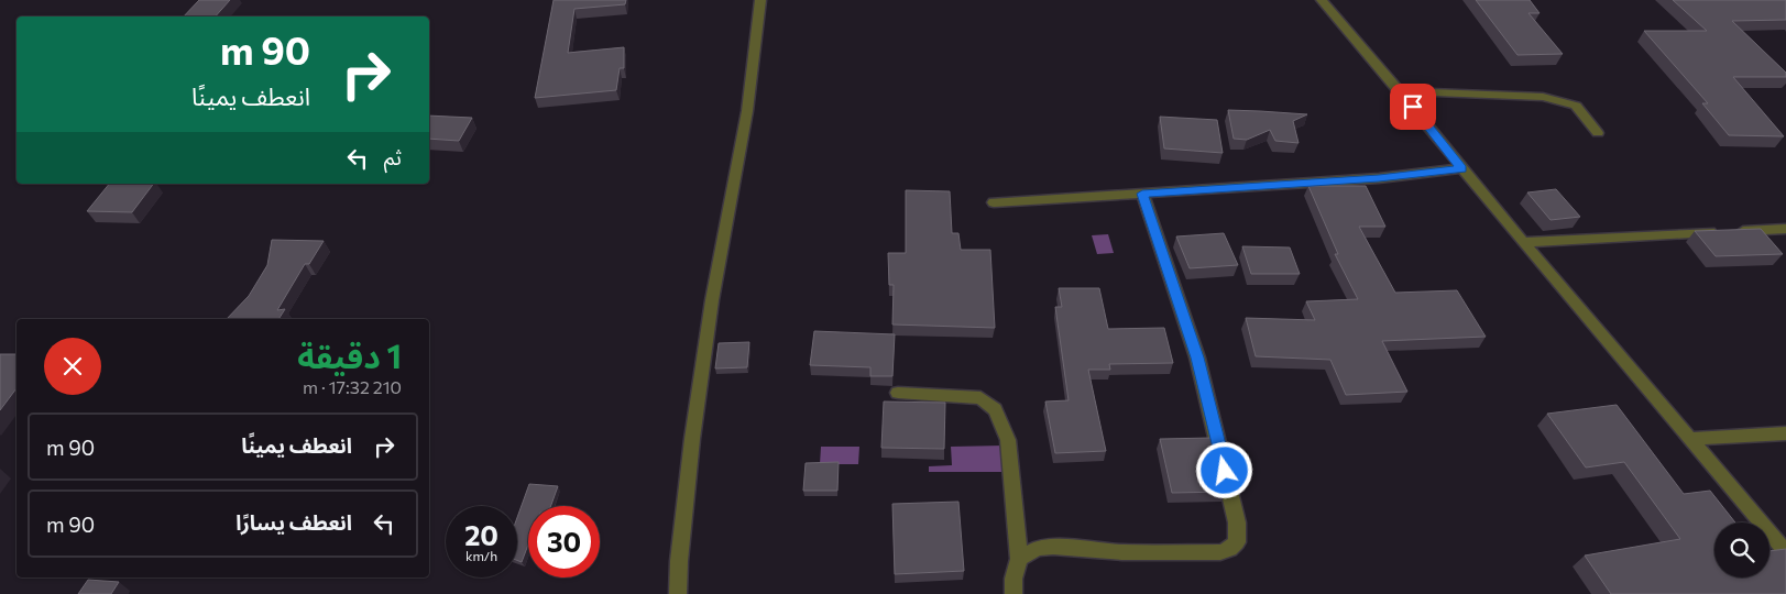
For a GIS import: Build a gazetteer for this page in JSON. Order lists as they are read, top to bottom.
{
  "page": {
    "turn": ["90 m", "انعطف يمينًا"],
    "then": "ثم",
    "heading": ["1 دقيقة", "210 m · 17:32"],
    "list": [
      {
        "name": "انعطف يمينًا",
        "value": "90 m"
      },
      {
        "name": "انعطف يسارًا",
        "value": "90 m"
      }
    ],
    "speed": "20 km/h",
    "limit": "30"
  }
}
